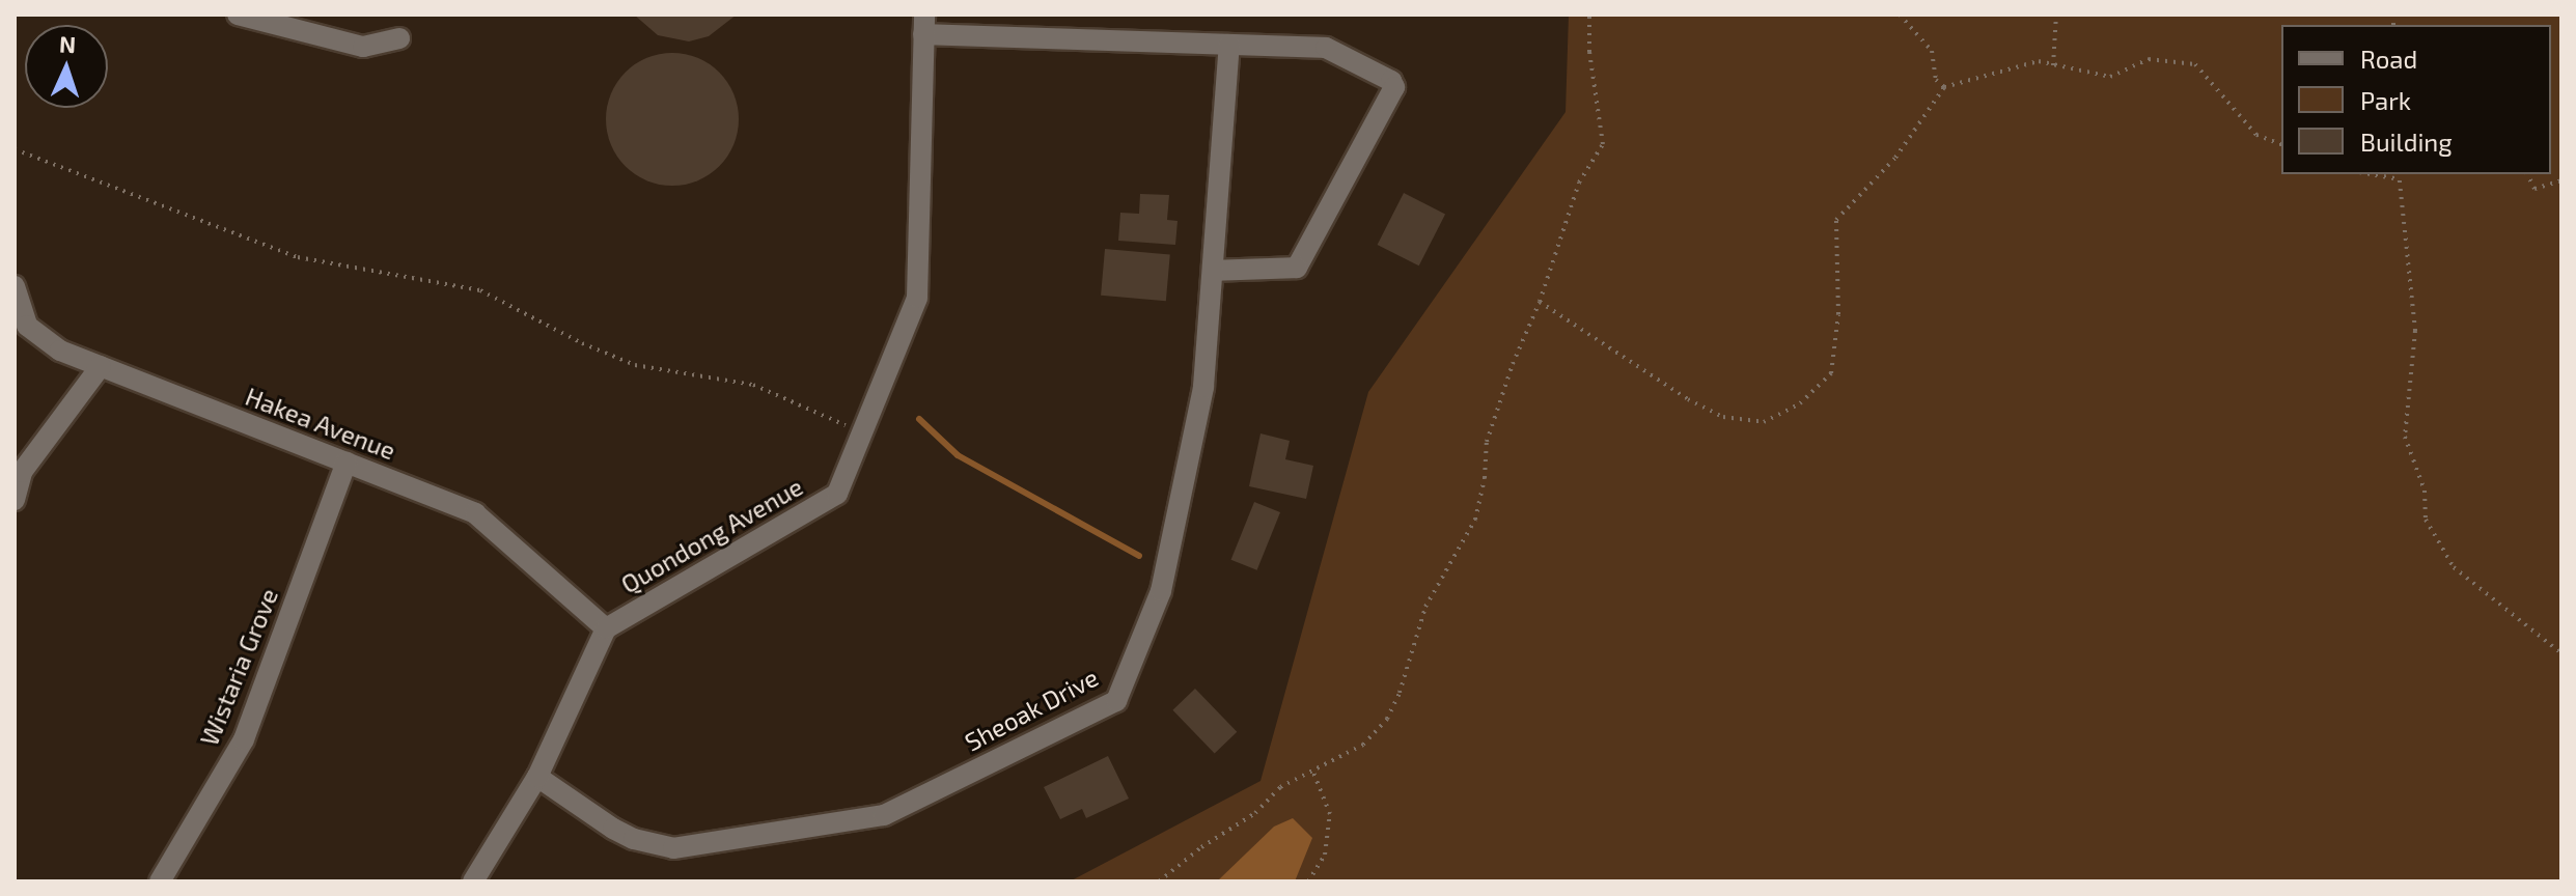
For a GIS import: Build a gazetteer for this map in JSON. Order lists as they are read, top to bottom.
{
  "streets": {
    "street": [
      "Hakea Avenue",
      "Quondong Avenue",
      "Wistaria Grove",
      "Sheoak Drive"
    ]
  },
  "crossings": [
    ["Hakea Avenue", "Quondong Avenue"],
    ["Hakea Avenue", "Wistaria Grove"]
  ],
  "legend": ["Road", "Park", "Building"],
  "north": "top"
}
